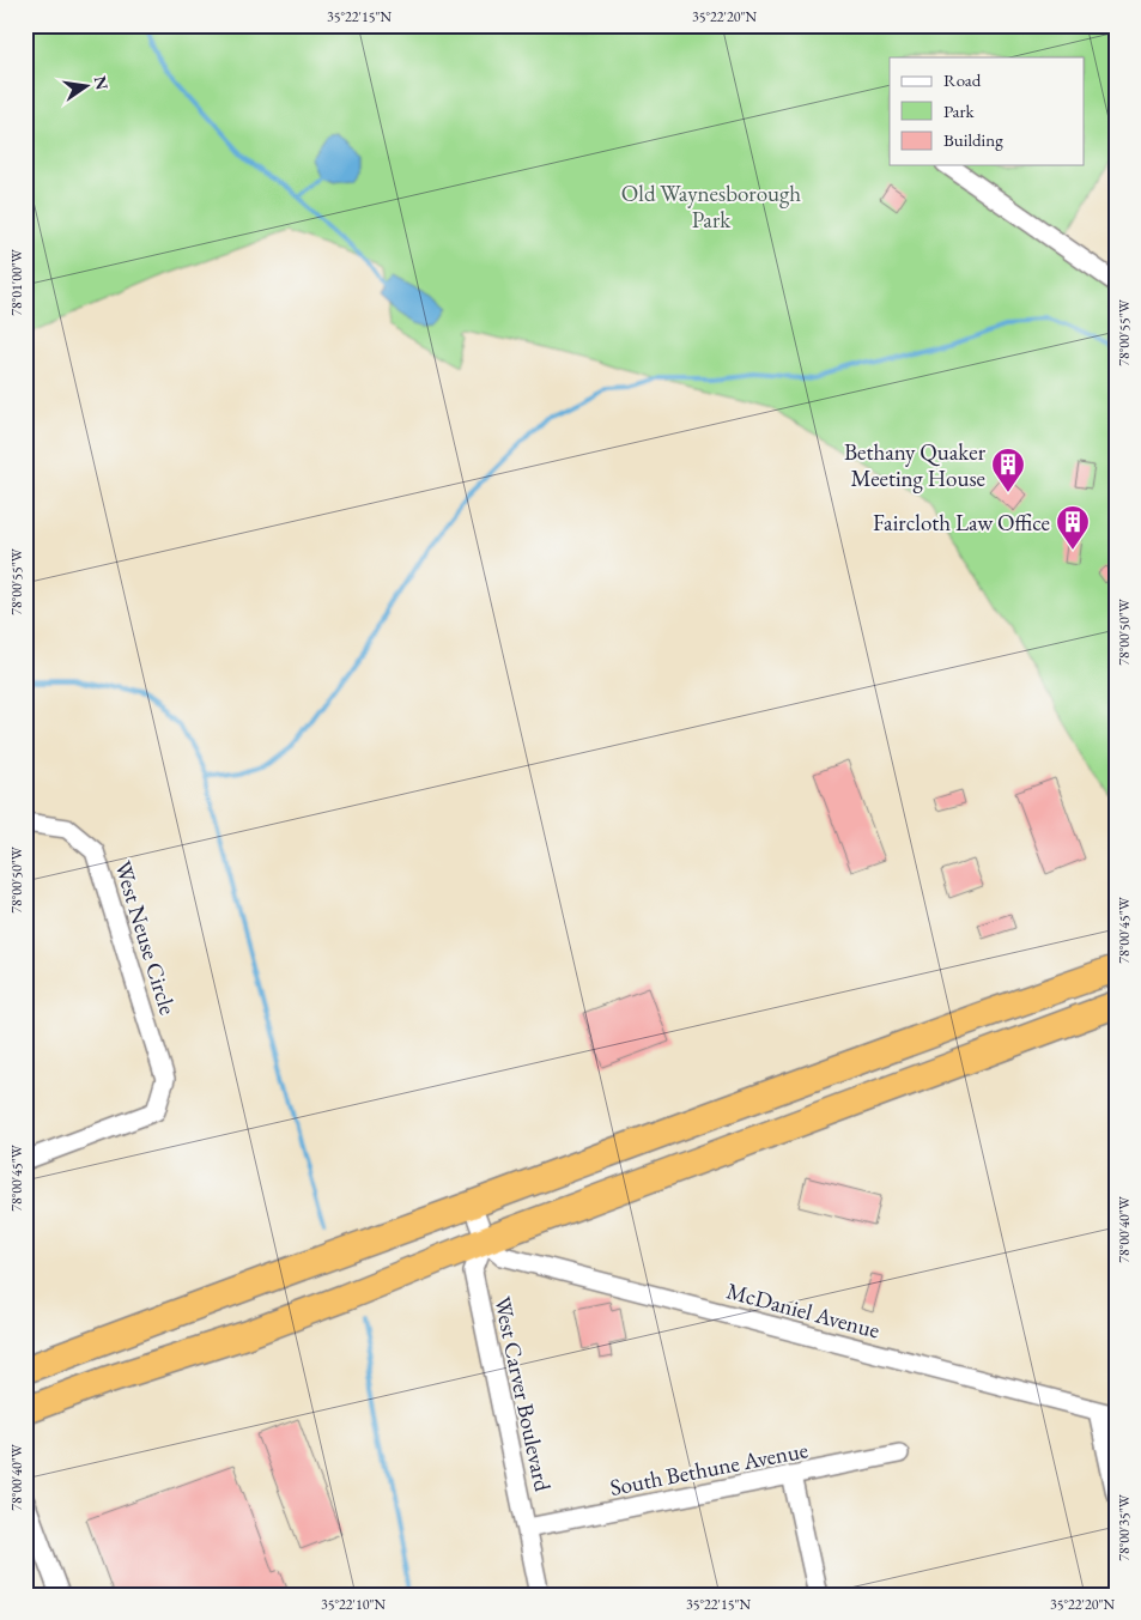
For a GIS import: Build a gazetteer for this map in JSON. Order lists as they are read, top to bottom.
{
  "streets": {
    "street": [
      "West Neuse Circle",
      "McDaniel Avenue",
      "West Carver Boulevard",
      "South Bethune Avenue"
    ]
  },
  "crossings": [
    ["McDaniel Avenue", "West Carver Boulevard"],
    ["West Carver Boulevard", "South Bethune Avenue"]
  ],
  "parks": ["Old Waynesborough Park"],
  "places": {
    "building": ["Bethany Quaker Meeting House", "Faircloth Law Office"]
  },
  "legend": ["Road", "Park", "Building"],
  "north": "right",
  "coordinates": [
    "35°22'15\"N",
    "35°22'20\"N",
    "78°01'00\"W",
    "78°00'55\"W",
    "78°00'50\"W",
    "78°00'45\"W",
    "78°00'40\"W",
    "78°00'35\"W",
    "35°22'10\"N"
  ]
}
